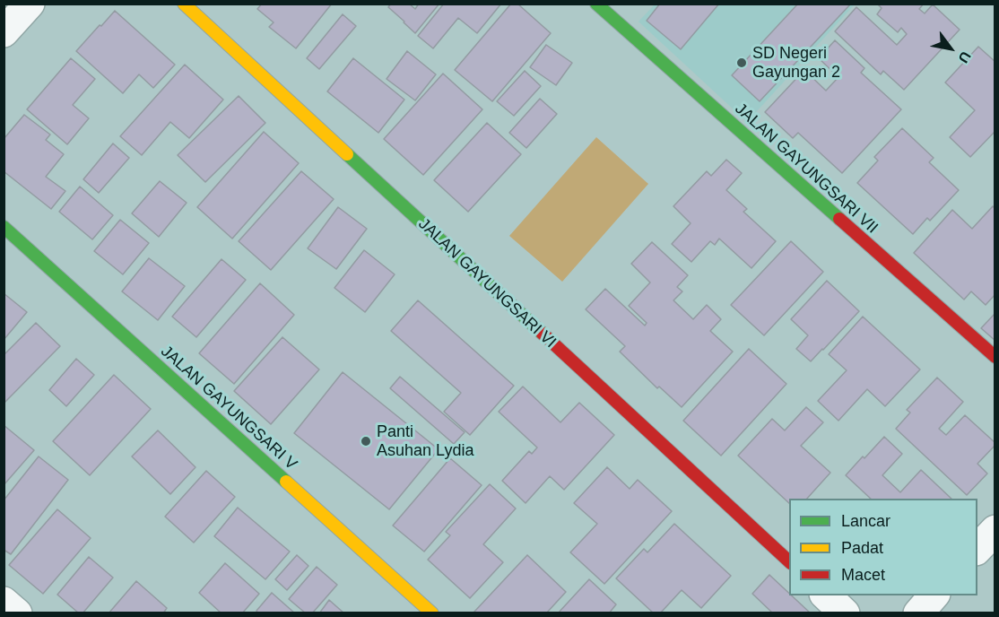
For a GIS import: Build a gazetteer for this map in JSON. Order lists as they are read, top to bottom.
{
  "streets": {
    "street": ["JALAN GAYUNGSARI VII", "JALAN GAYUNGSARI VI", "JALAN GAYUNGSARI V"]
  },
  "places": ["SD Negeri Gayungan 2", "Panti Asuhan Lydia"],
  "legend": ["Lancar", "Padat", "Macet"],
  "north": "bottom right"
}
